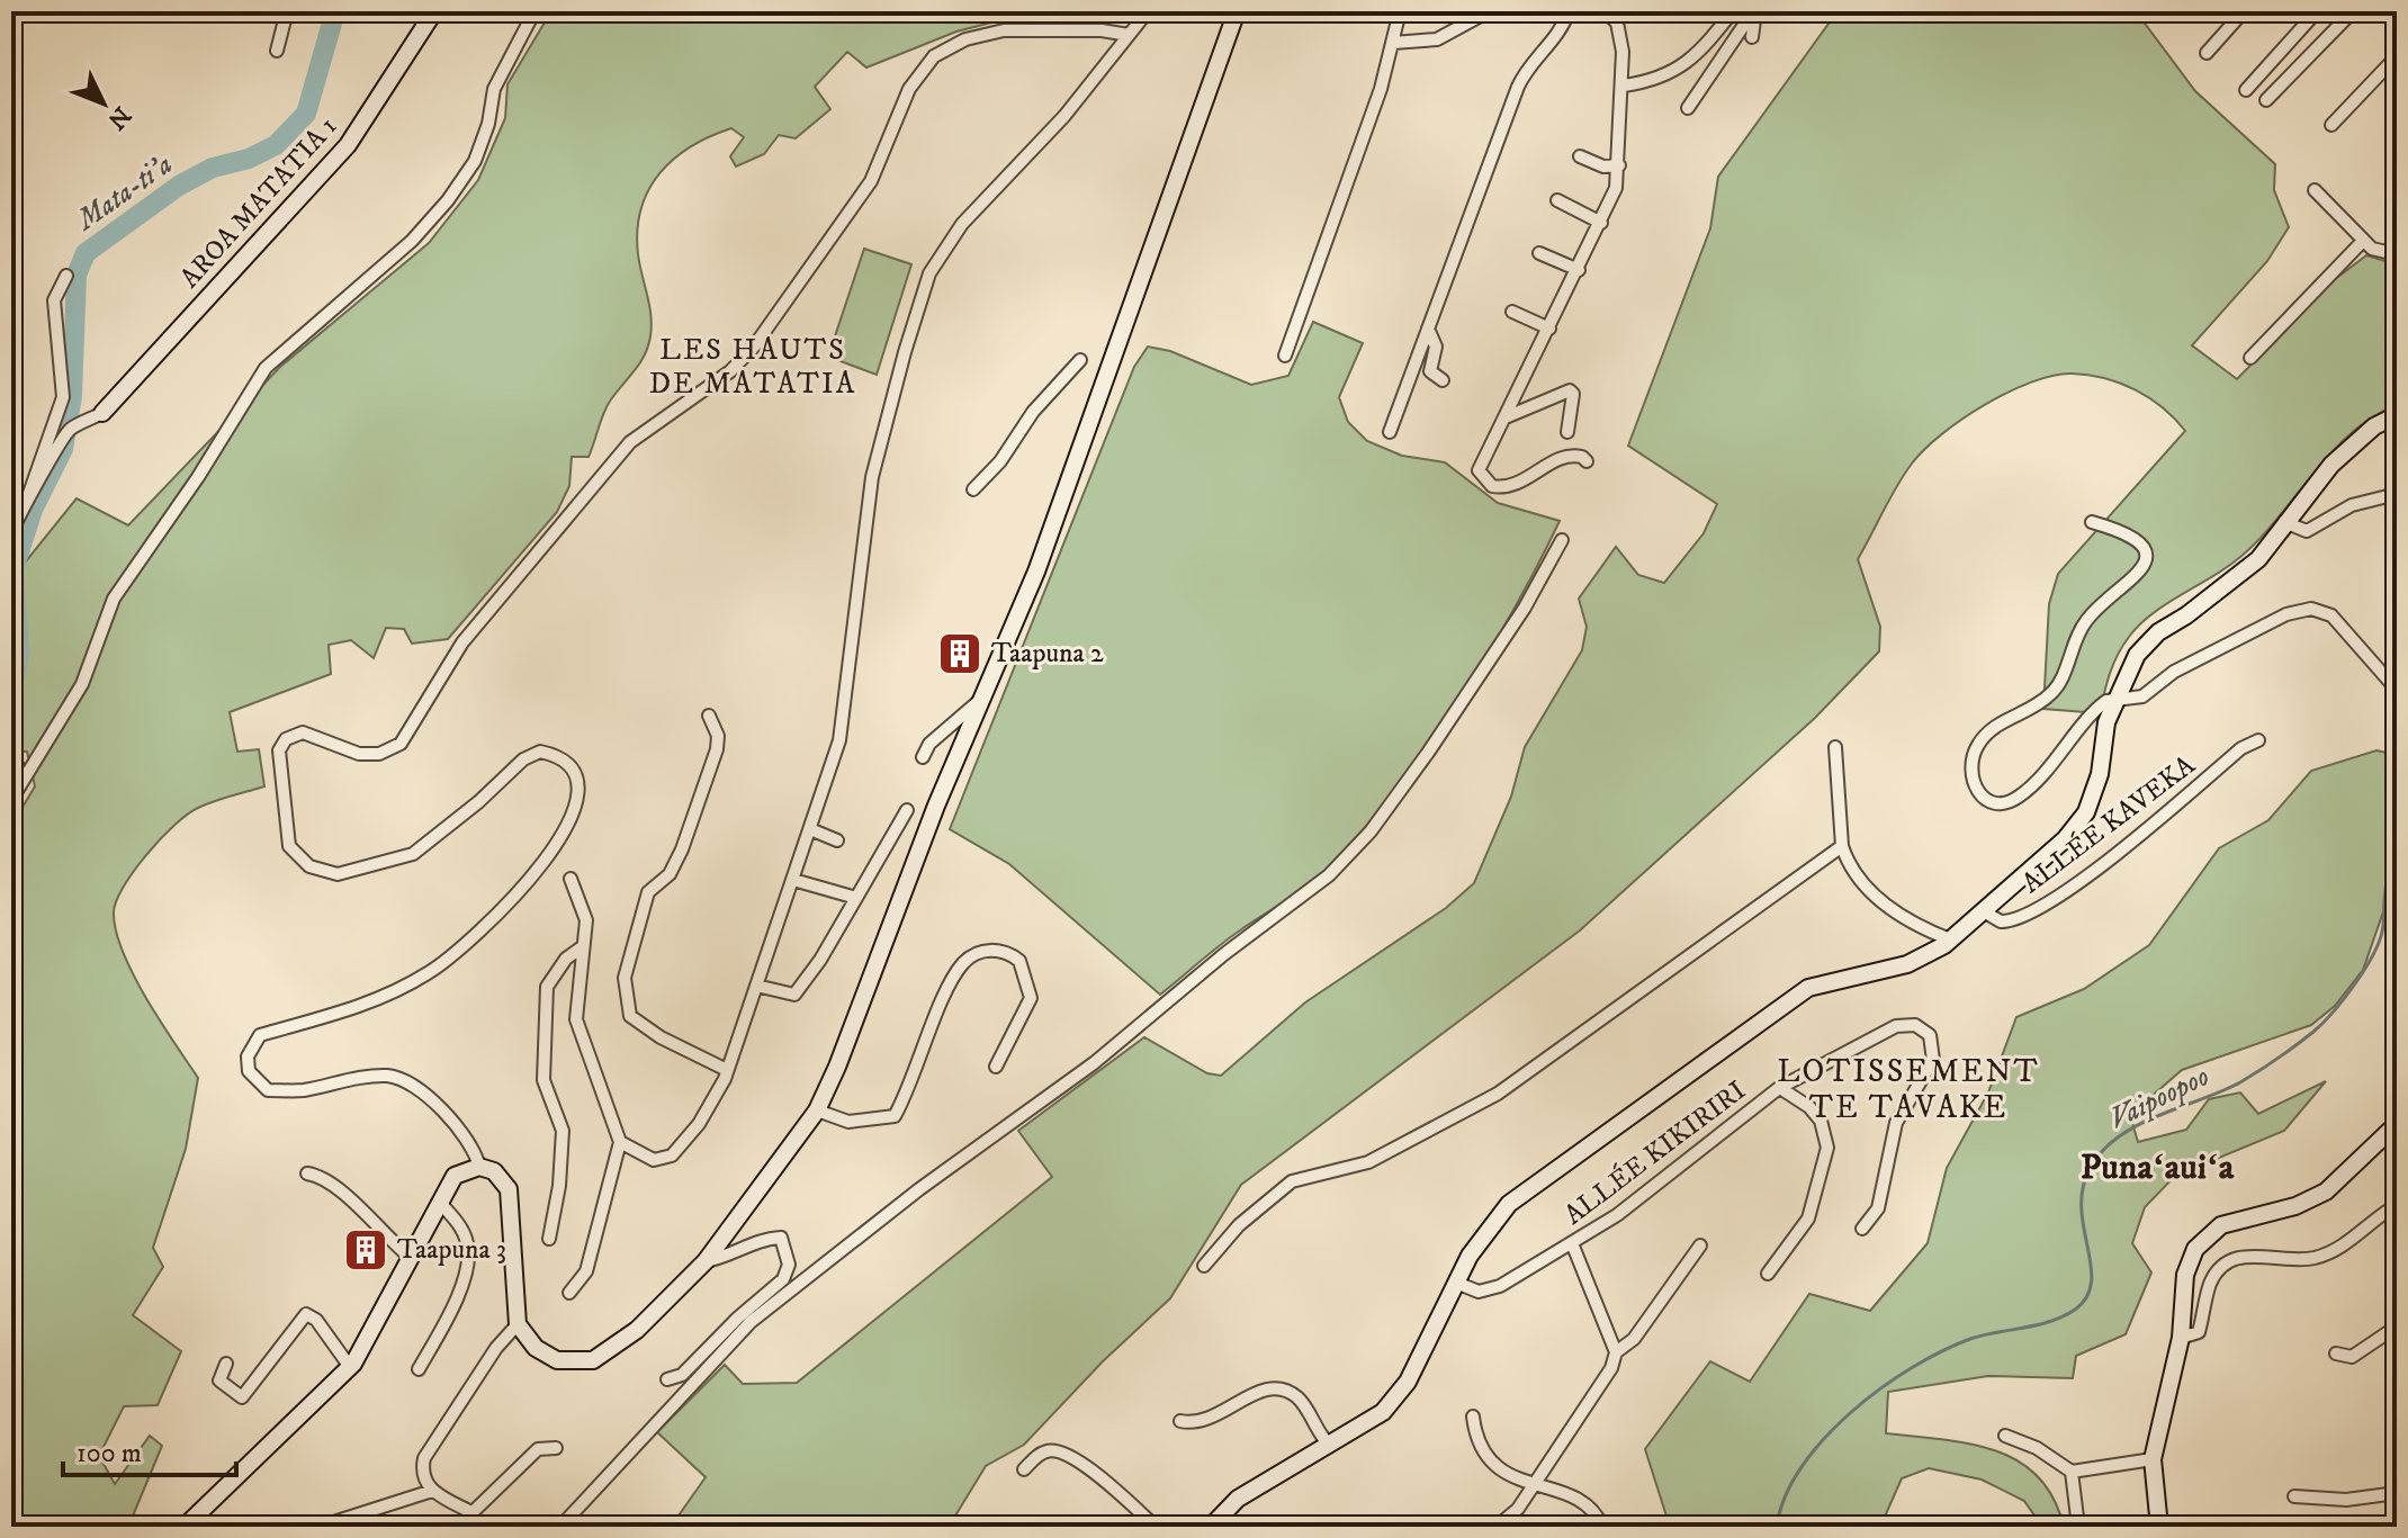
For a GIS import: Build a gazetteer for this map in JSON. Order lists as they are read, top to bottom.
{
  "streets": {
    "main road": ["AROA MATATIA 1"],
    "street": ["ALLÉE KAVEKA", "ALLÉE KIKIRIRI"]
  },
  "districts": ["LES HAUTS DE MATATIA", "LOTISSEMENT TE TAVAKE", "Punaʻauiʻa"],
  "water": ["Mata-ti'a", "Vaipoopoo"],
  "places": {
    "building": ["Taapuna 2", "Taapuna 3"]
  },
  "scale_bar": "100 m",
  "north": "bottom right"
}
